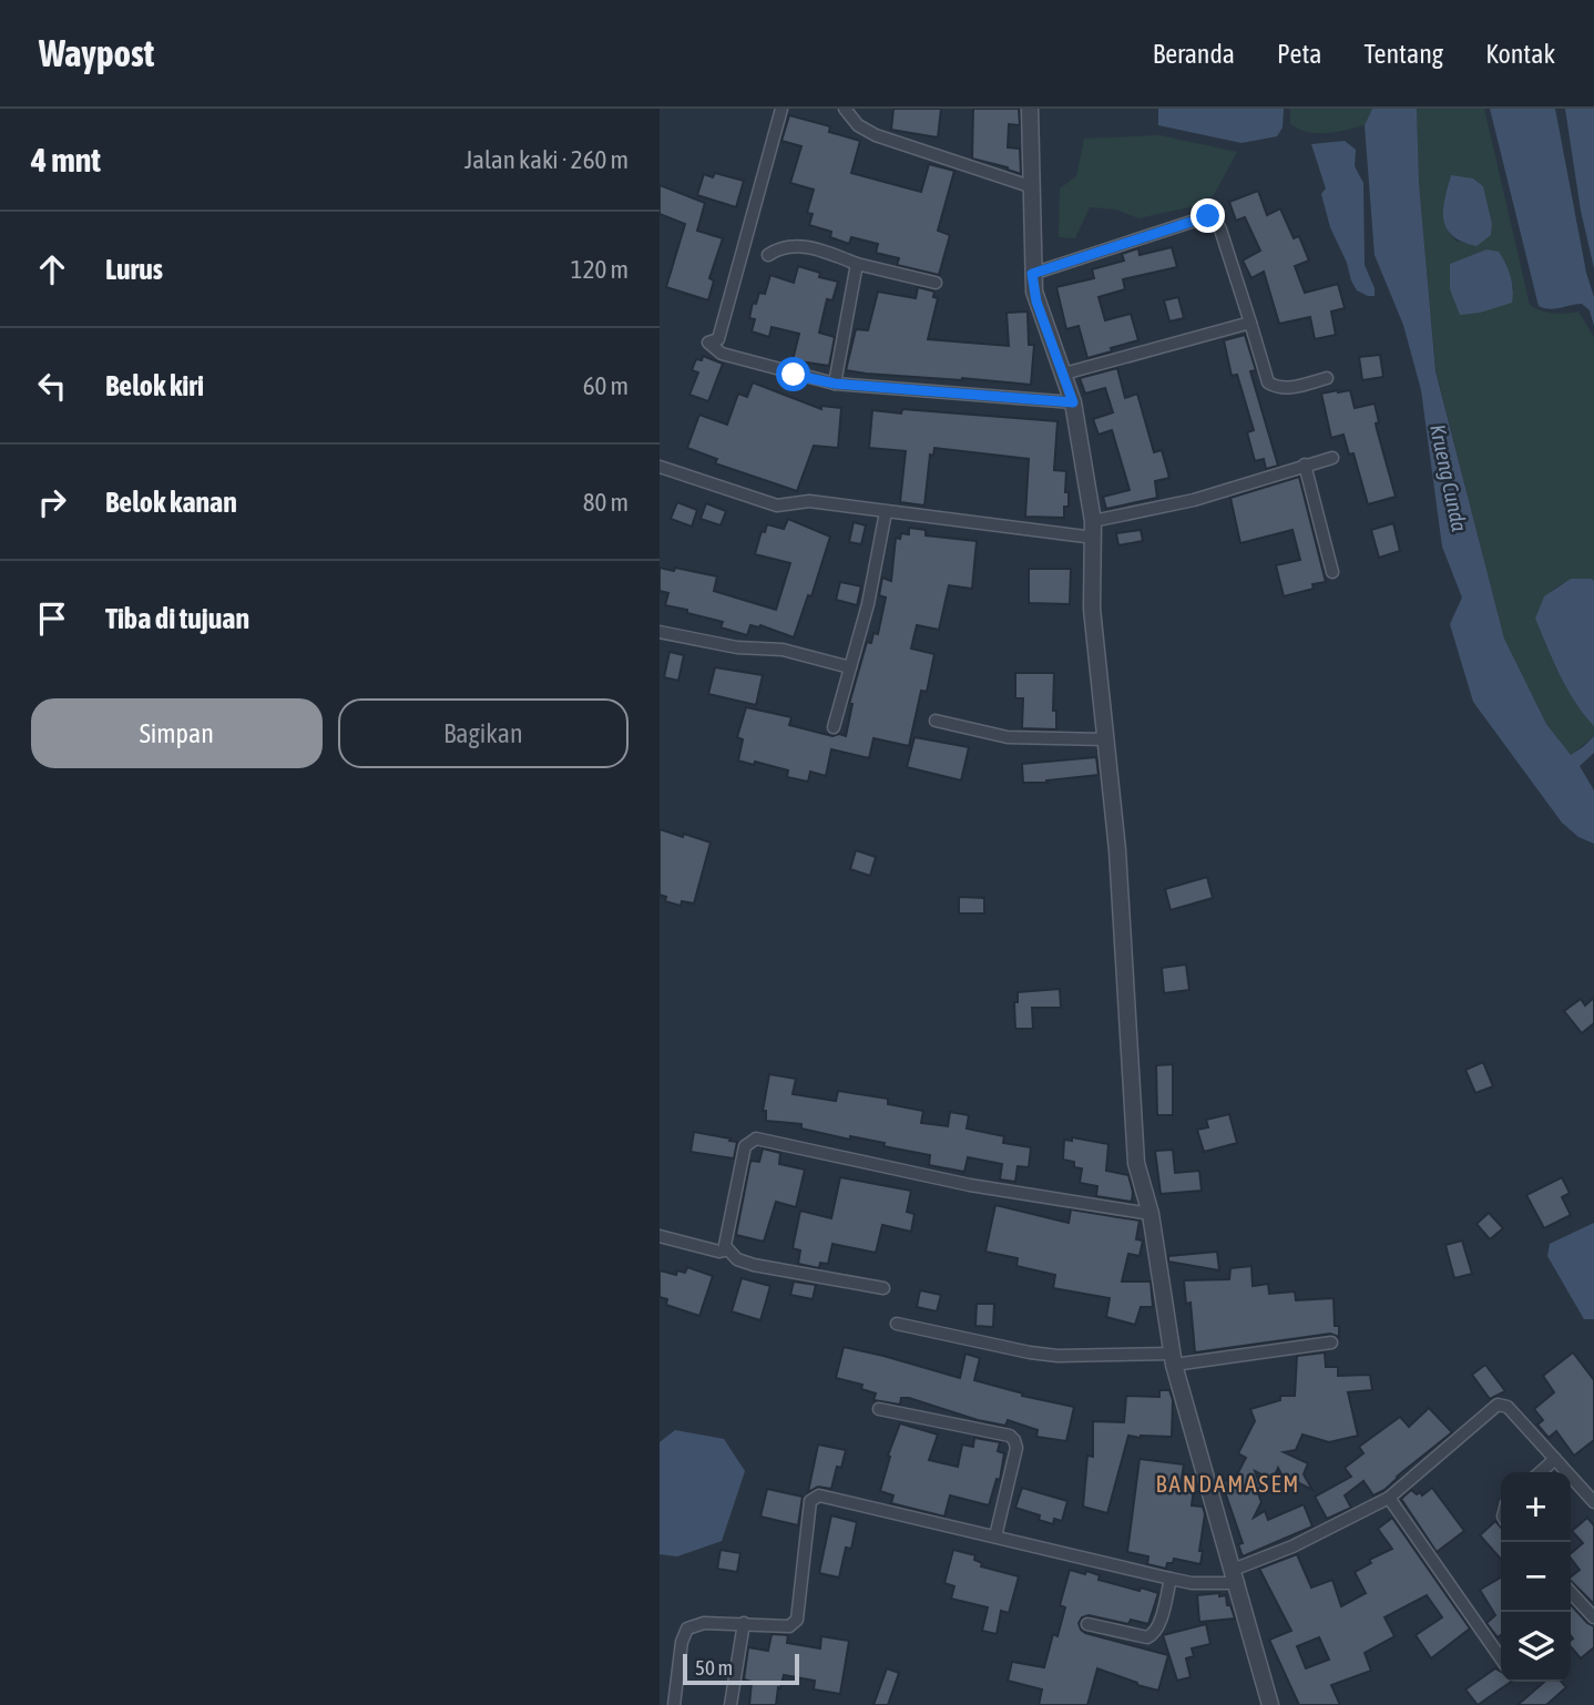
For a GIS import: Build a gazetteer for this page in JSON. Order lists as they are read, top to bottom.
{
  "districts": ["BANDAMASEM"],
  "water": ["Krueng Cunda"],
  "scale_bar": "50 m",
  "page": {
    "header": "Waypost",
    "nav": [
      "Beranda",
      "Peta",
      "Tentang",
      "Kontak"
    ],
    "heading": ["4 mnt", "Jalan kaki · 260 m"],
    "list": [
      ["Lurus", "120 m"],
      ["Belok kiri", "60 m"],
      ["Belok kanan", "80 m"],
      "Tiba di tujuan"
    ],
    "buttons": ["Simpan", "Bagikan"],
    "map_buttons": ["+", "−"],
    "scale": "50 m"
  }
}
